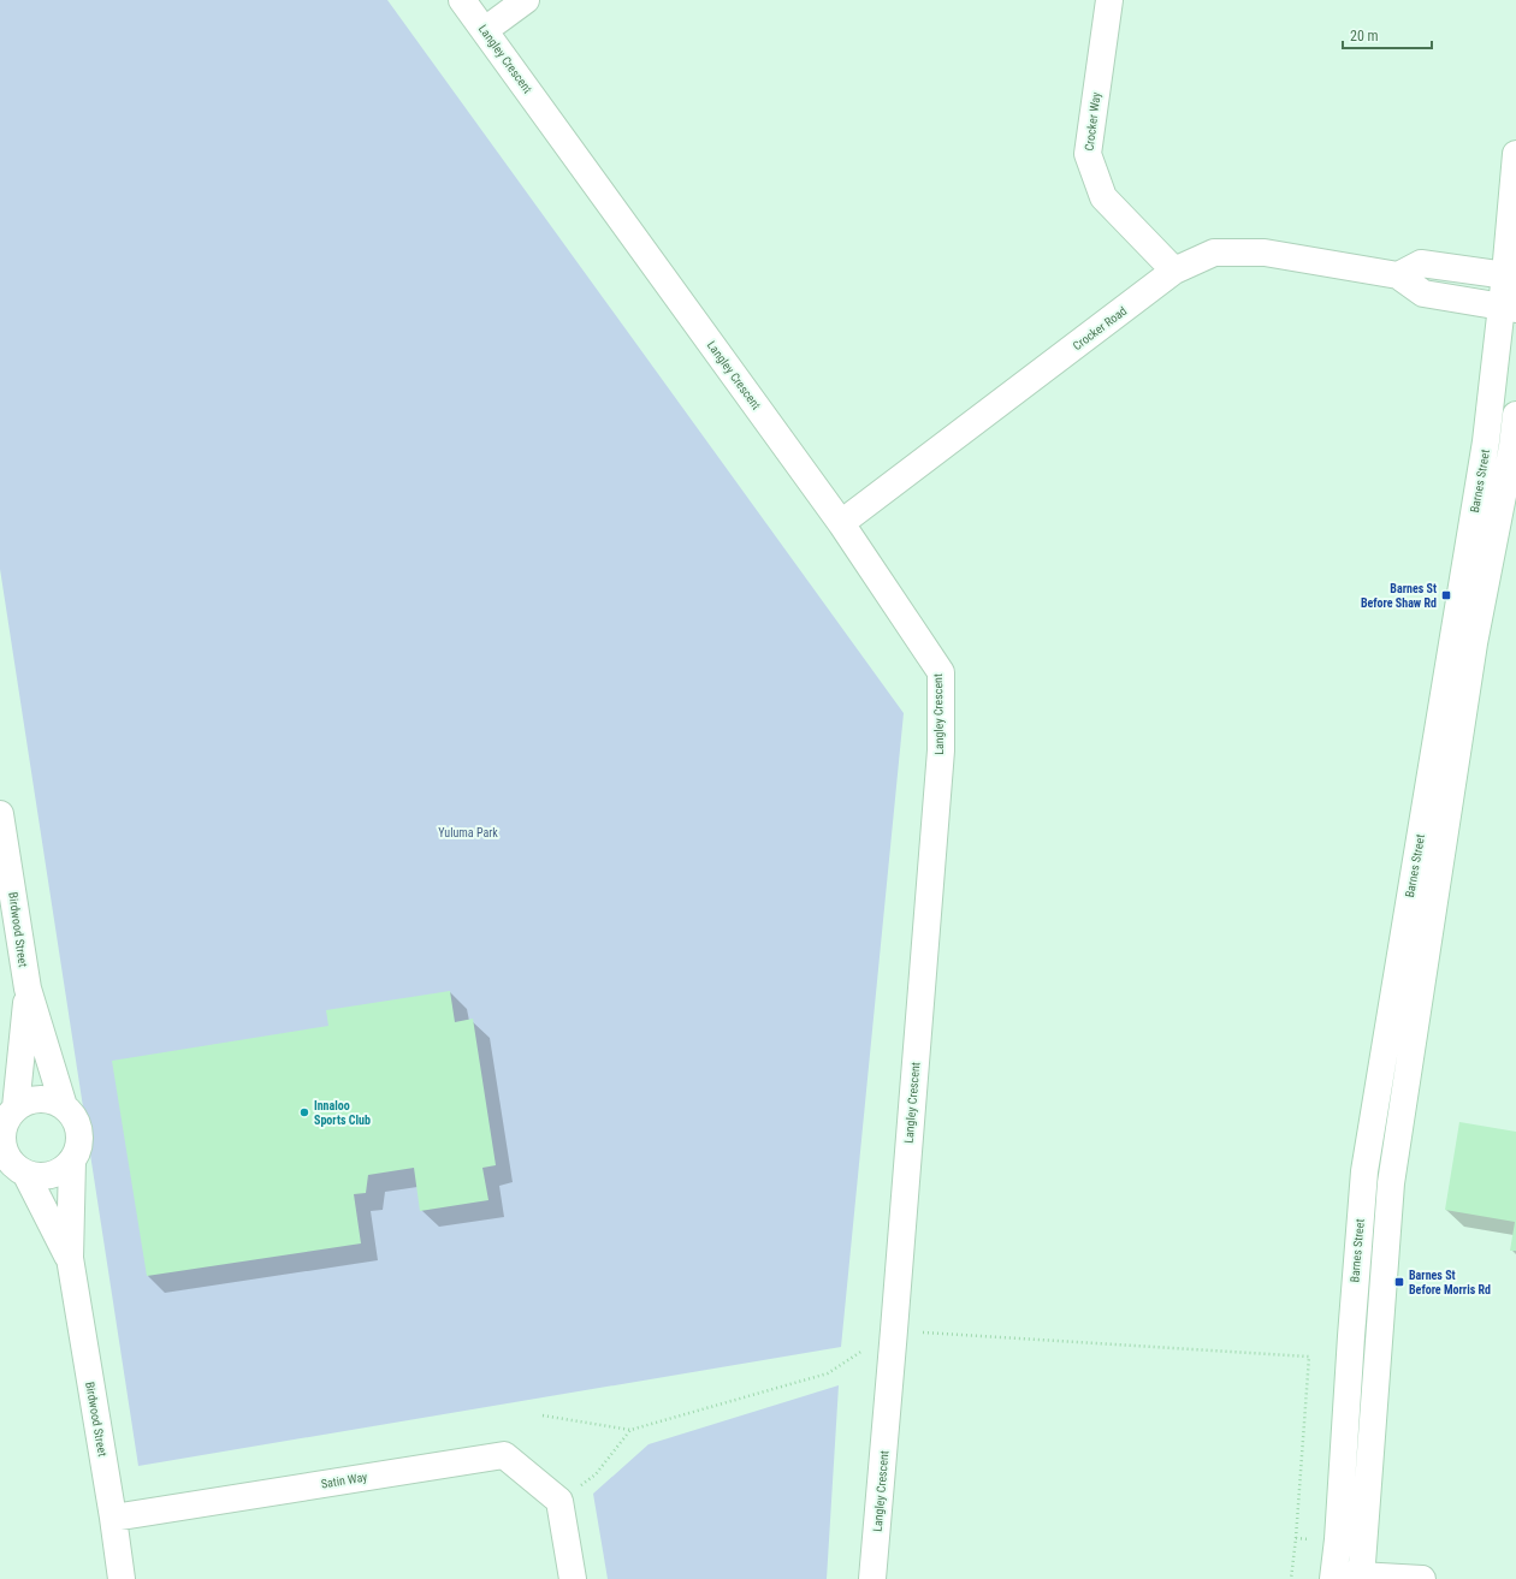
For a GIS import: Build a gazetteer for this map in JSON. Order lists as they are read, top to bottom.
{
  "streets": {
    "street": [
      "Langley Crescent",
      "Crocker Way",
      "Crocker Road",
      "Barnes Street",
      "Birdwood Street",
      "Satin Way"
    ]
  },
  "crossings": [
    ["Langley Crescent", "Crocker Road"],
    ["Crocker Way", "Crocker Road"],
    ["Crocker Road", "Barnes Street"],
    ["Birdwood Street", "Satin Way"]
  ],
  "parks": ["Yuluma Park"],
  "places": {
    "transit": ["Barnes St Before Shaw Rd", "Barnes St Before Morris Rd"],
    "other": ["Innaloo Sports Club"]
  },
  "scale_bar": "20 m"
}
